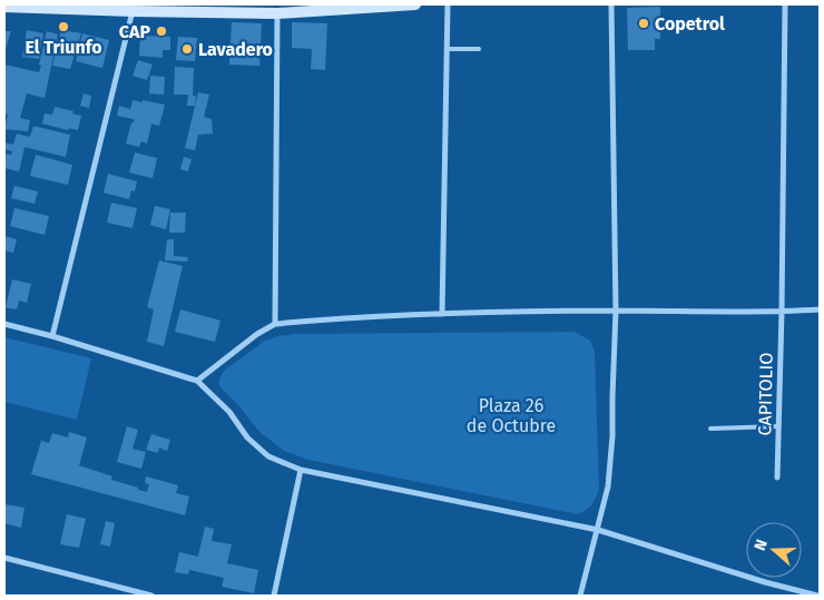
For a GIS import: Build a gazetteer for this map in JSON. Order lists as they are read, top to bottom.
{
  "streets": {
    "street": ["CAPITOLIO"]
  },
  "parks": ["Plaza 26 de Octubre"],
  "places": [
    "Copetrol",
    "El Triunfo",
    "CAP",
    "Lavadero"
  ],
  "north": "left"
}
